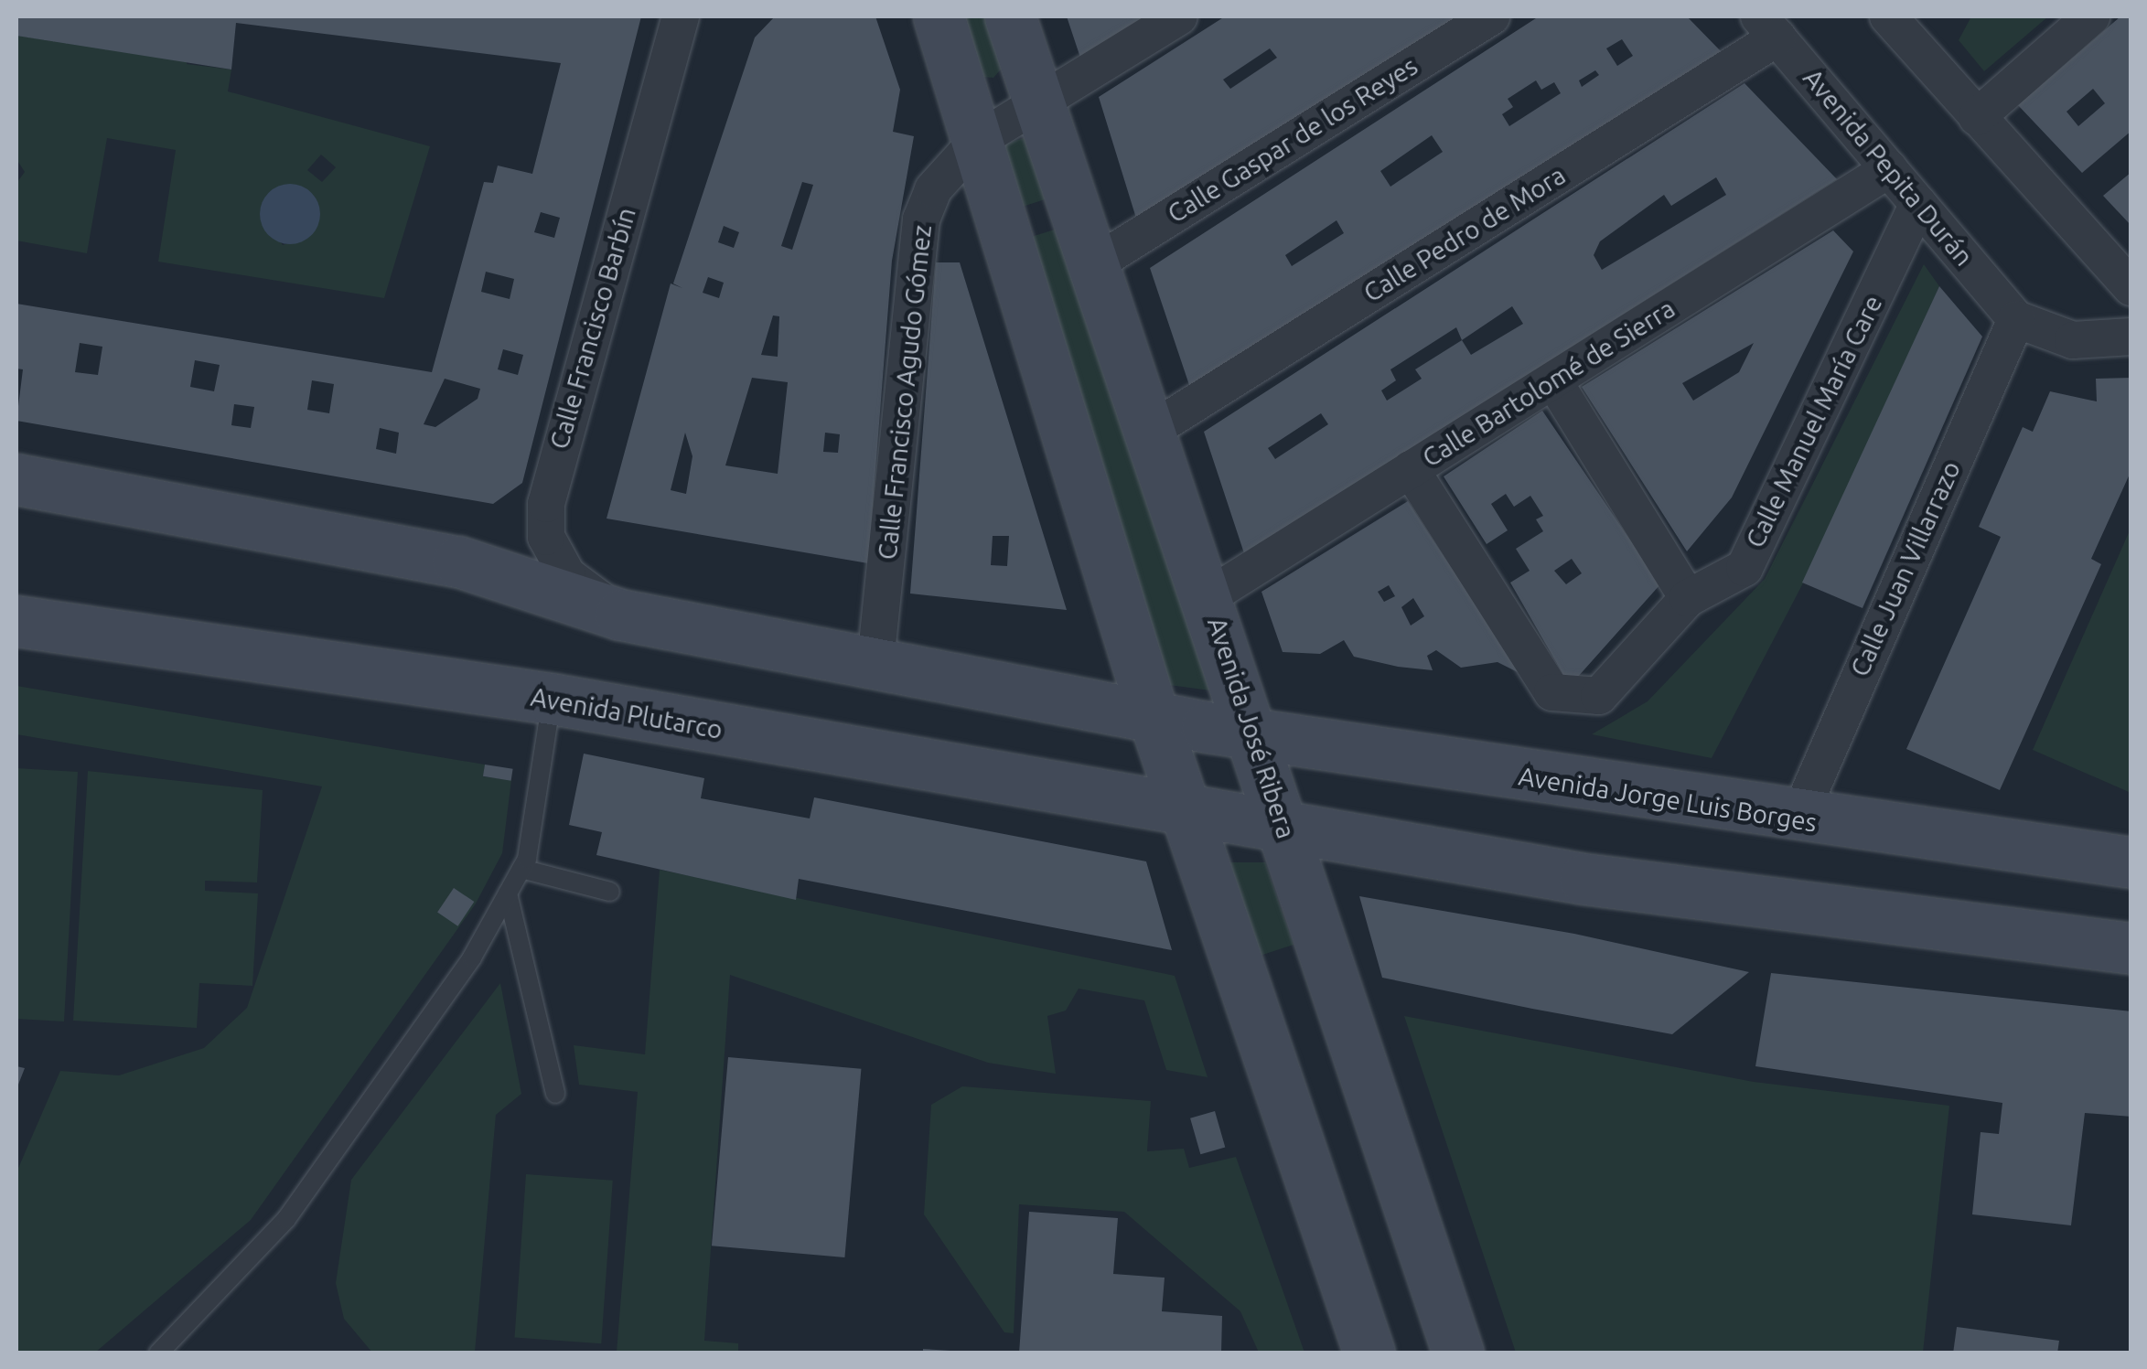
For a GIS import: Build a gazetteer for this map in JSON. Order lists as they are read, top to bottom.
{
  "streets": {
    "main road": ["Avenida Plutarco", "Avenida José Ribera", "Avenida Jorge Luis Borges"],
    "street": [
      "Calle Gaspar de los Reyes",
      "Avenida Pepita Durán",
      "Calle Pedro de Mora",
      "Calle Francisco Barbín",
      "Calle Bartolomé de Sierra",
      "Calle Francisco Agudo Gómez",
      "Calle Manuel María Care",
      "Calle Juan Villarrazo"
    ]
  },
  "crossings": [
    ["Calle Gaspar de los Reyes", "Avenida José Ribera"],
    ["Avenida Pepita Durán", "Calle Pedro de Mora"],
    ["Avenida Pepita Durán", "Calle Bartolomé de Sierra"],
    ["Avenida Pepita Durán", "Calle Manuel María Care"],
    ["Avenida Pepita Durán", "Calle Juan Villarrazo"],
    ["Calle Pedro de Mora", "Avenida José Ribera"],
    ["Calle Bartolomé de Sierra", "Calle Manuel María Care"],
    ["Calle Bartolomé de Sierra", "Avenida José Ribera"],
    ["Calle Juan Villarrazo", "Avenida Jorge Luis Borges"],
    ["Avenida Plutarco", "Avenida José Ribera"],
    ["Avenida José Ribera", "Avenida Jorge Luis Borges"]
  ]
}
